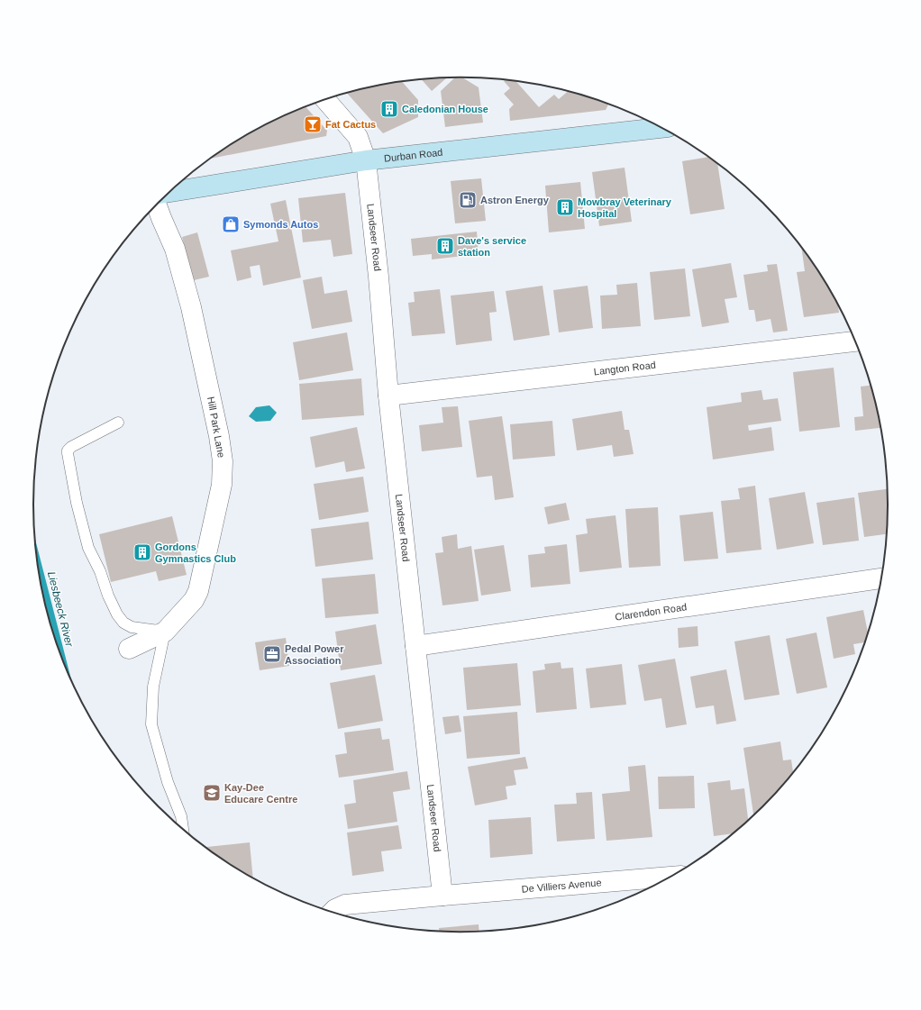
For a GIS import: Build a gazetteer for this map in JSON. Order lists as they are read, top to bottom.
{
  "streets": {
    "main road": ["Durban Road"],
    "street": [
      "Landseer Road",
      "Langton Road",
      "Hill Park Lane",
      "Clarendon Road",
      "De Villiers Avenue"
    ]
  },
  "crossings": [
    ["Durban Road", "Landseer Road"],
    ["Landseer Road", "Langton Road"],
    ["Landseer Road", "Clarendon Road"],
    ["Landseer Road", "De Villiers Avenue"]
  ],
  "water": ["Liesbeeck River"],
  "places": {
    "building": [
      "Caledonian House",
      "Mowbray Veterinary Hospital",
      "Dave's service station",
      "Gordons Gymnastics Club"
    ],
    "bar": ["Fat Cactus"],
    "fuel station": ["Astron Energy"],
    "shop": ["Symonds Autos"],
    "office": ["Pedal Power Association"],
    "school or university": ["Kay-Dee Educare Centre"]
  }
}
